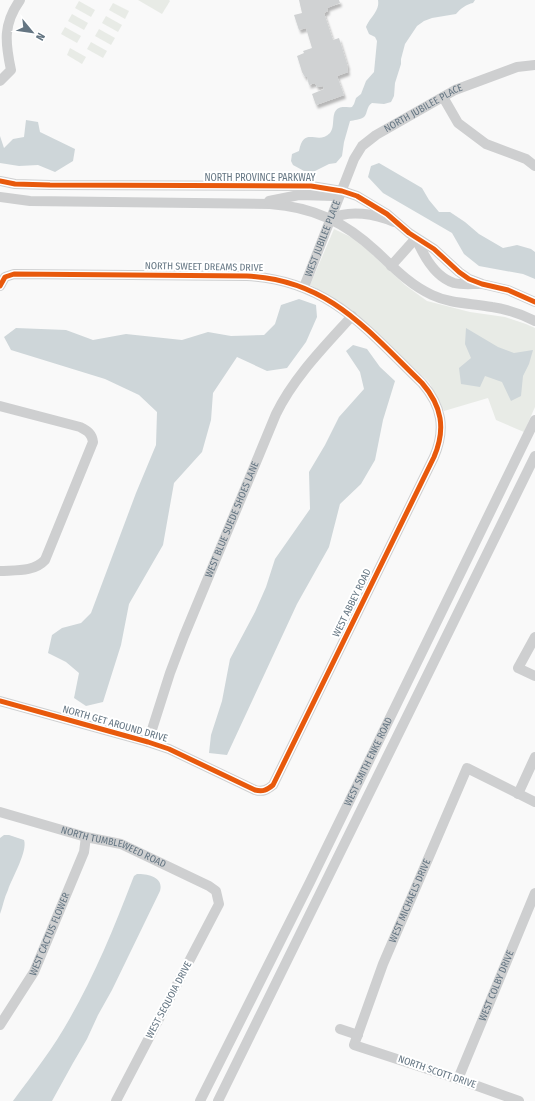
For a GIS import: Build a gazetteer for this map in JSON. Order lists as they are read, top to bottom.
{
  "streets": {
    "street": [
      "NORTH JUBILEE PLACE",
      "NORTH PROVINCE PARKWAY",
      "WEST JUBILEE PLACE",
      "NORTH SWEET DREAMS DRIVE",
      "WEST BLUE SUEDE SHOES LANE",
      "WEST ABBEY ROAD",
      "NORTH GET AROUND DRIVE",
      "WEST SMITH ENKE ROAD",
      "NORTH TUMBLEWEED ROAD",
      "WEST MICHAELS DRIVE",
      "WEST CACTUS FLOWER",
      "WEST COLBY DRIVE",
      "WEST SEQUOIA DRIVE",
      "NORTH SCOTT DRIVE"
    ]
  },
  "crossings": [
    ["NORTH JUBILEE PLACE", "NORTH PROVINCE PARKWAY"],
    ["NORTH JUBILEE PLACE", "WEST JUBILEE PLACE"],
    ["NORTH PROVINCE PARKWAY", "WEST JUBILEE PLACE"],
    ["WEST JUBILEE PLACE", "NORTH SWEET DREAMS DRIVE"],
    ["NORTH SWEET DREAMS DRIVE", "WEST BLUE SUEDE SHOES LANE"],
    ["NORTH SWEET DREAMS DRIVE", "WEST ABBEY ROAD"],
    ["WEST BLUE SUEDE SHOES LANE", "NORTH GET AROUND DRIVE"],
    ["WEST ABBEY ROAD", "NORTH GET AROUND DRIVE"],
    ["NORTH TUMBLEWEED ROAD", "WEST CACTUS FLOWER"],
    ["NORTH TUMBLEWEED ROAD", "WEST SEQUOIA DRIVE"],
    ["WEST MICHAELS DRIVE", "NORTH SCOTT DRIVE"],
    ["WEST COLBY DRIVE", "NORTH SCOTT DRIVE"]
  ],
  "north": "bottom right"
}
